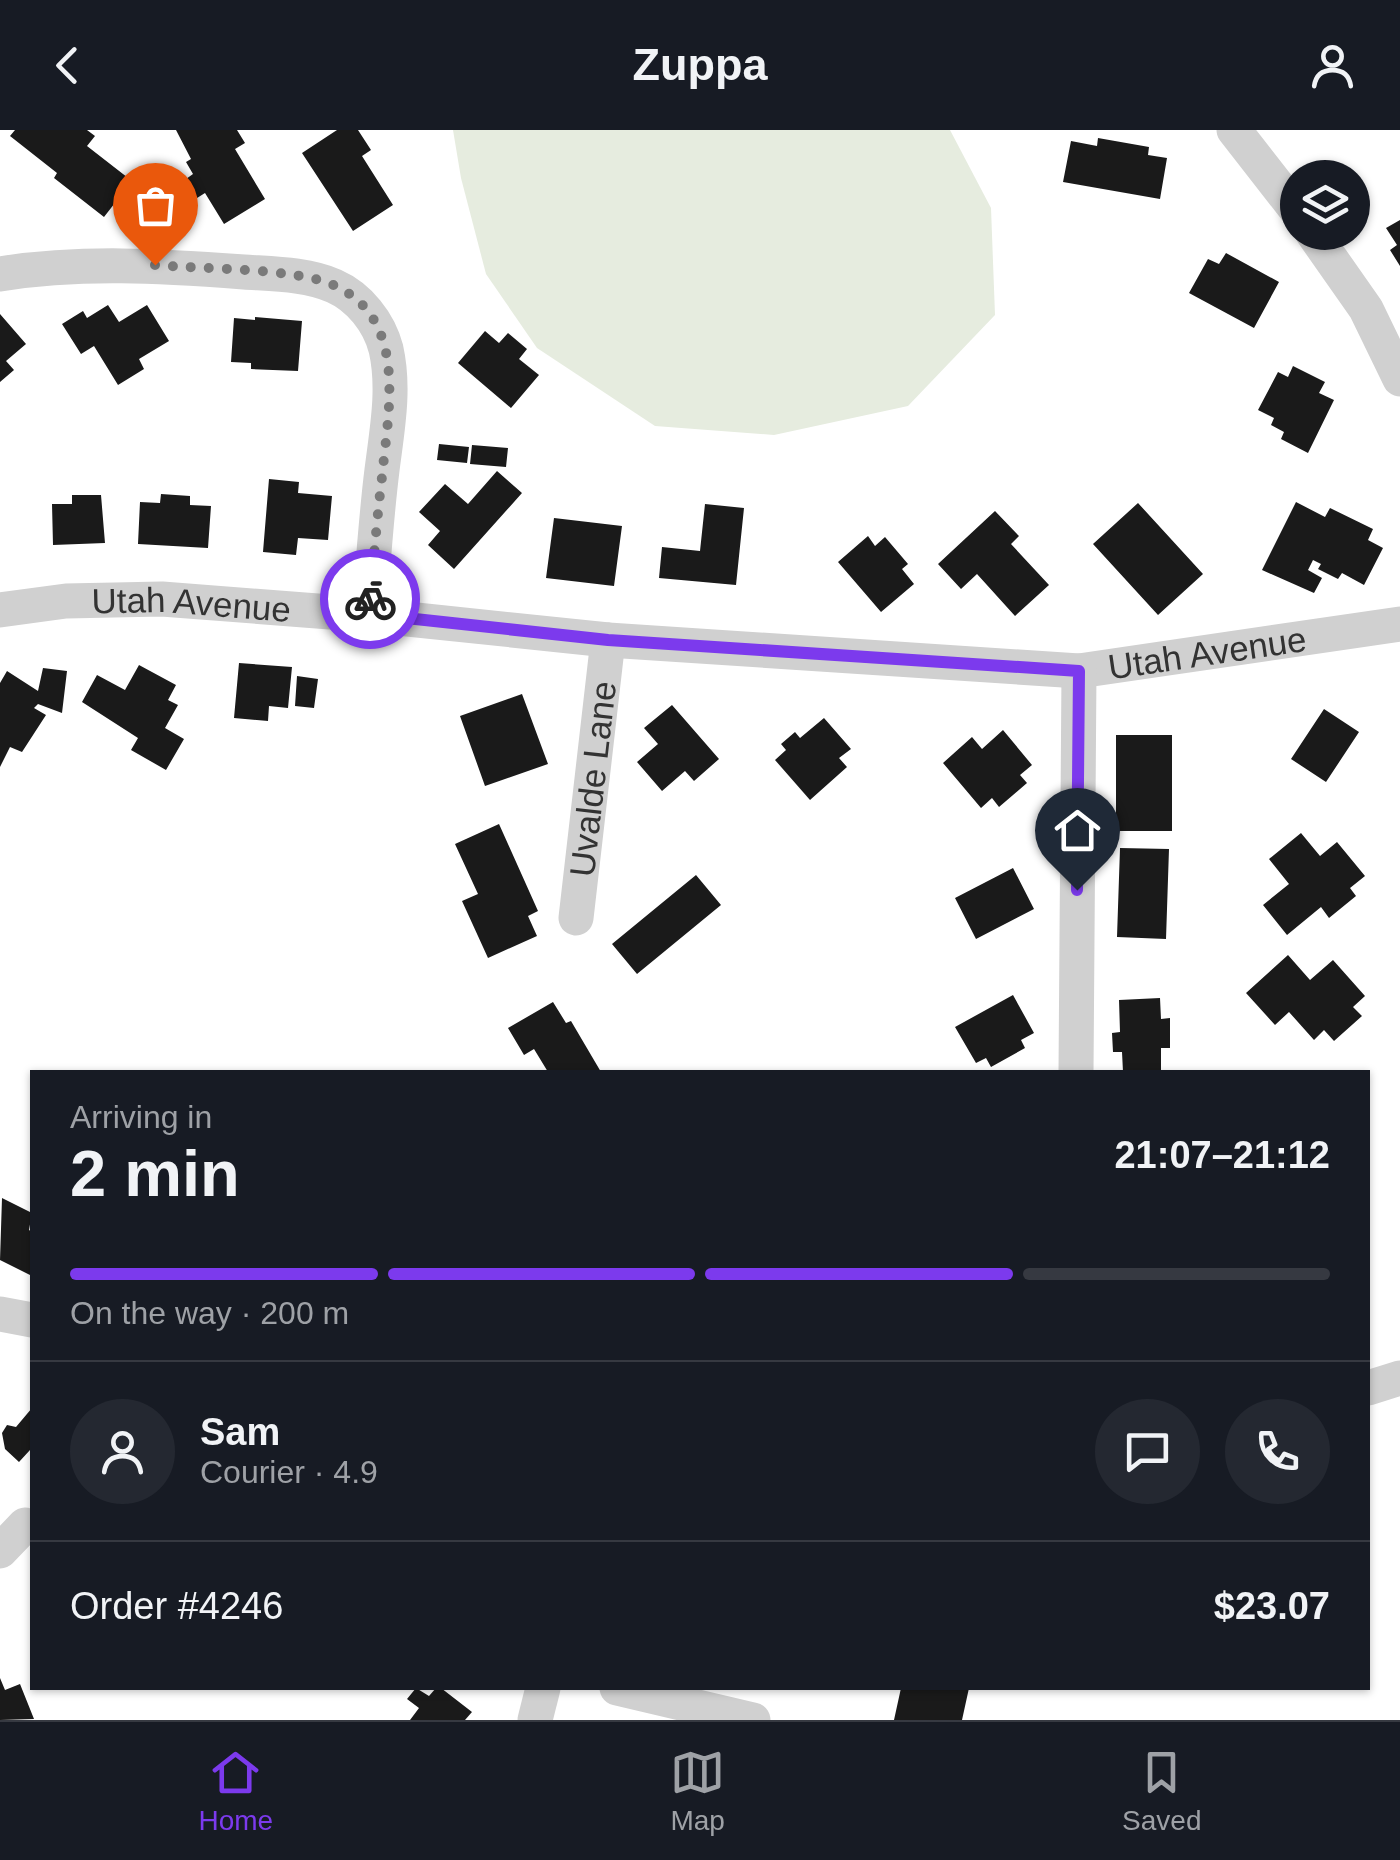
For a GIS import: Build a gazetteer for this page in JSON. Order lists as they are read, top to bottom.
{
  "streets": {
    "street": ["Utah Avenue", "Uvalde Lane"]
  },
  "crossings": [
    ["Utah Avenue", "Uvalde Lane"]
  ],
  "page": {
    "header": "Zuppa",
    "heading": ["2 min", "Arriving in", "21:07–21:12"],
    "panel": [
      "Sam",
      "Courier · 4.9",
      "Order #4246",
      "$23.07"
    ],
    "bar": "On the way · 200 m",
    "tabs": ["Home", "Map", "Saved"]
  }
}
